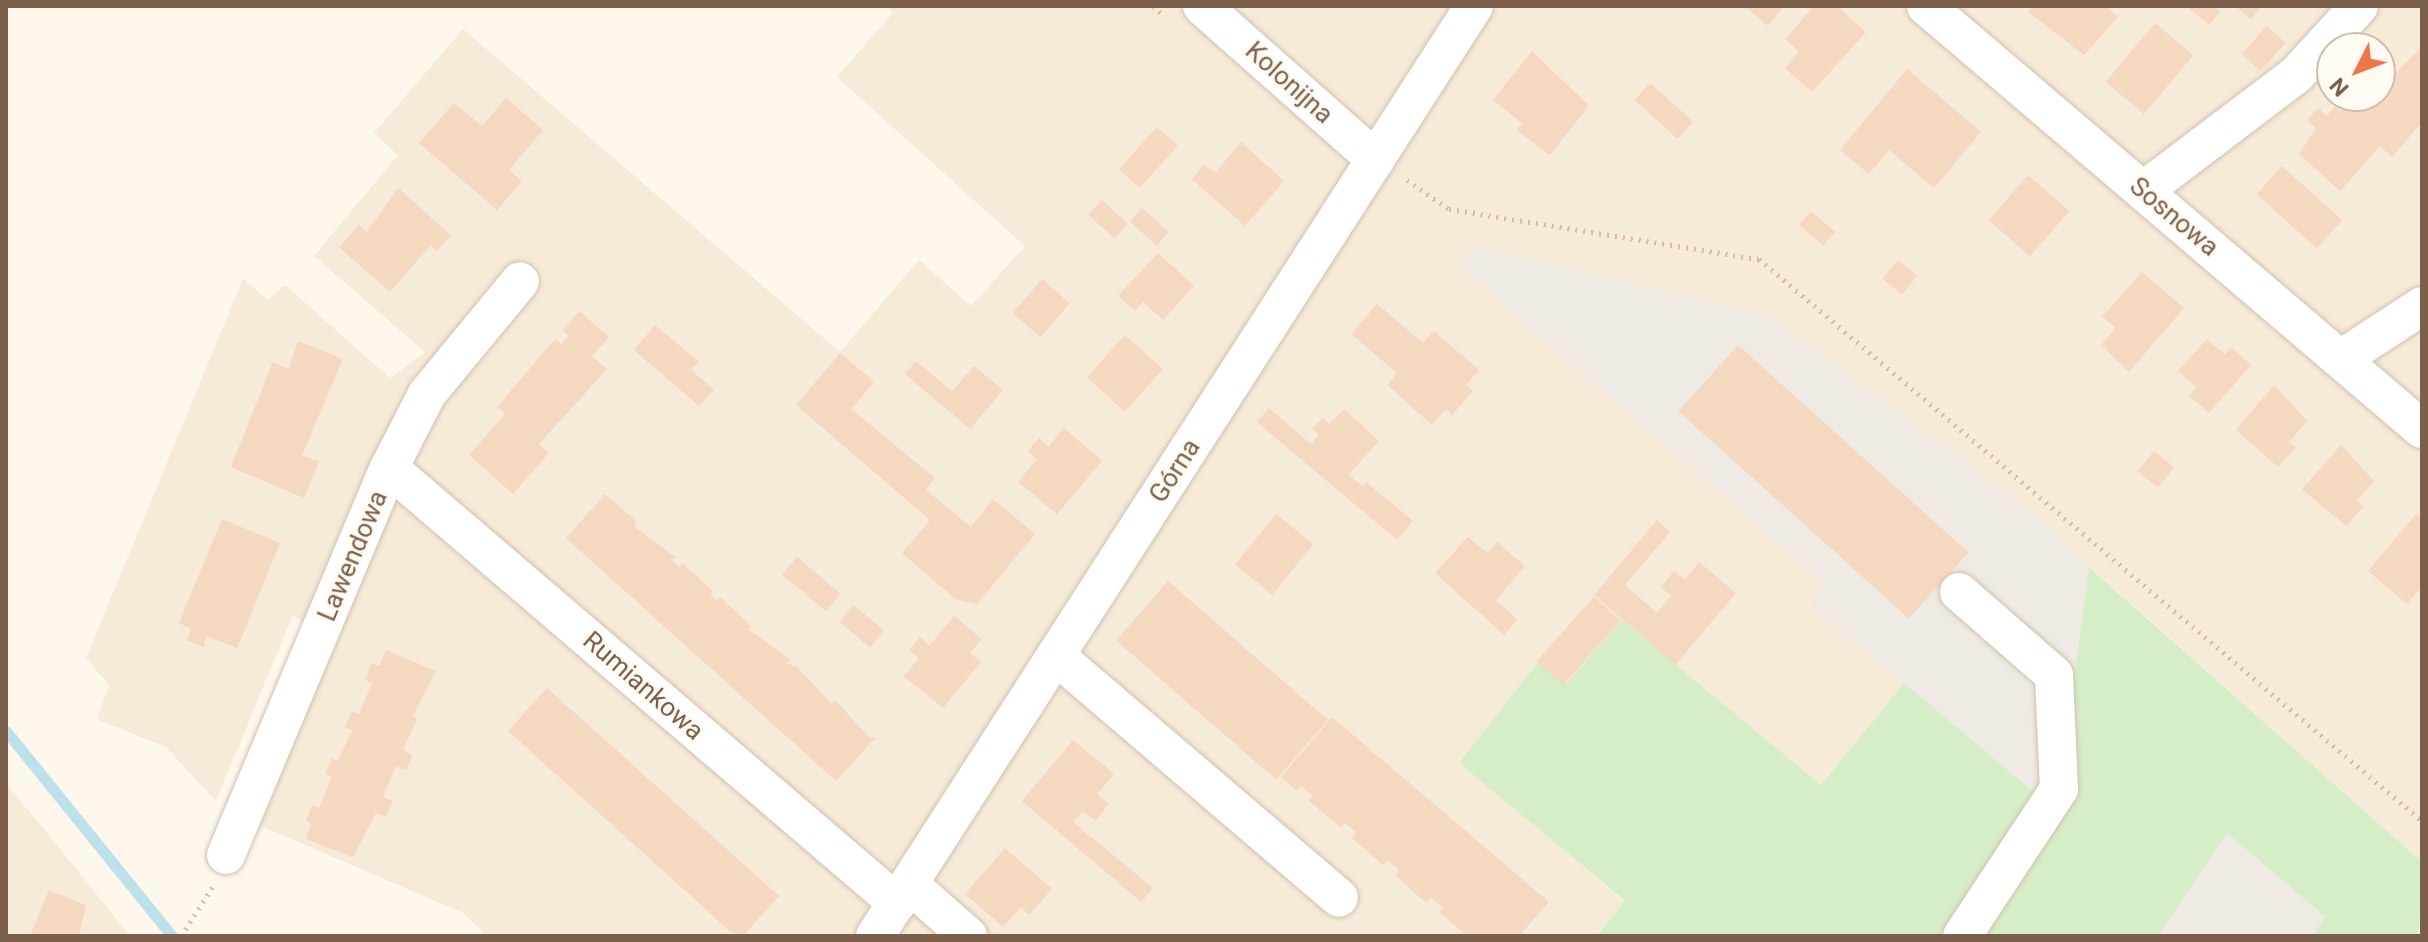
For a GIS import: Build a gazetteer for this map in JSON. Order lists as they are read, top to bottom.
{
  "streets": {
    "street": [
      "Kolonijna",
      "Sosnowa",
      "Górna",
      "Lawendowa",
      "Rumiankowa"
    ]
  },
  "crossings": [
    ["Kolonijna", "Górna"],
    ["Górna", "Rumiankowa"],
    ["Lawendowa", "Rumiankowa"]
  ],
  "north": "bottom left"
}
